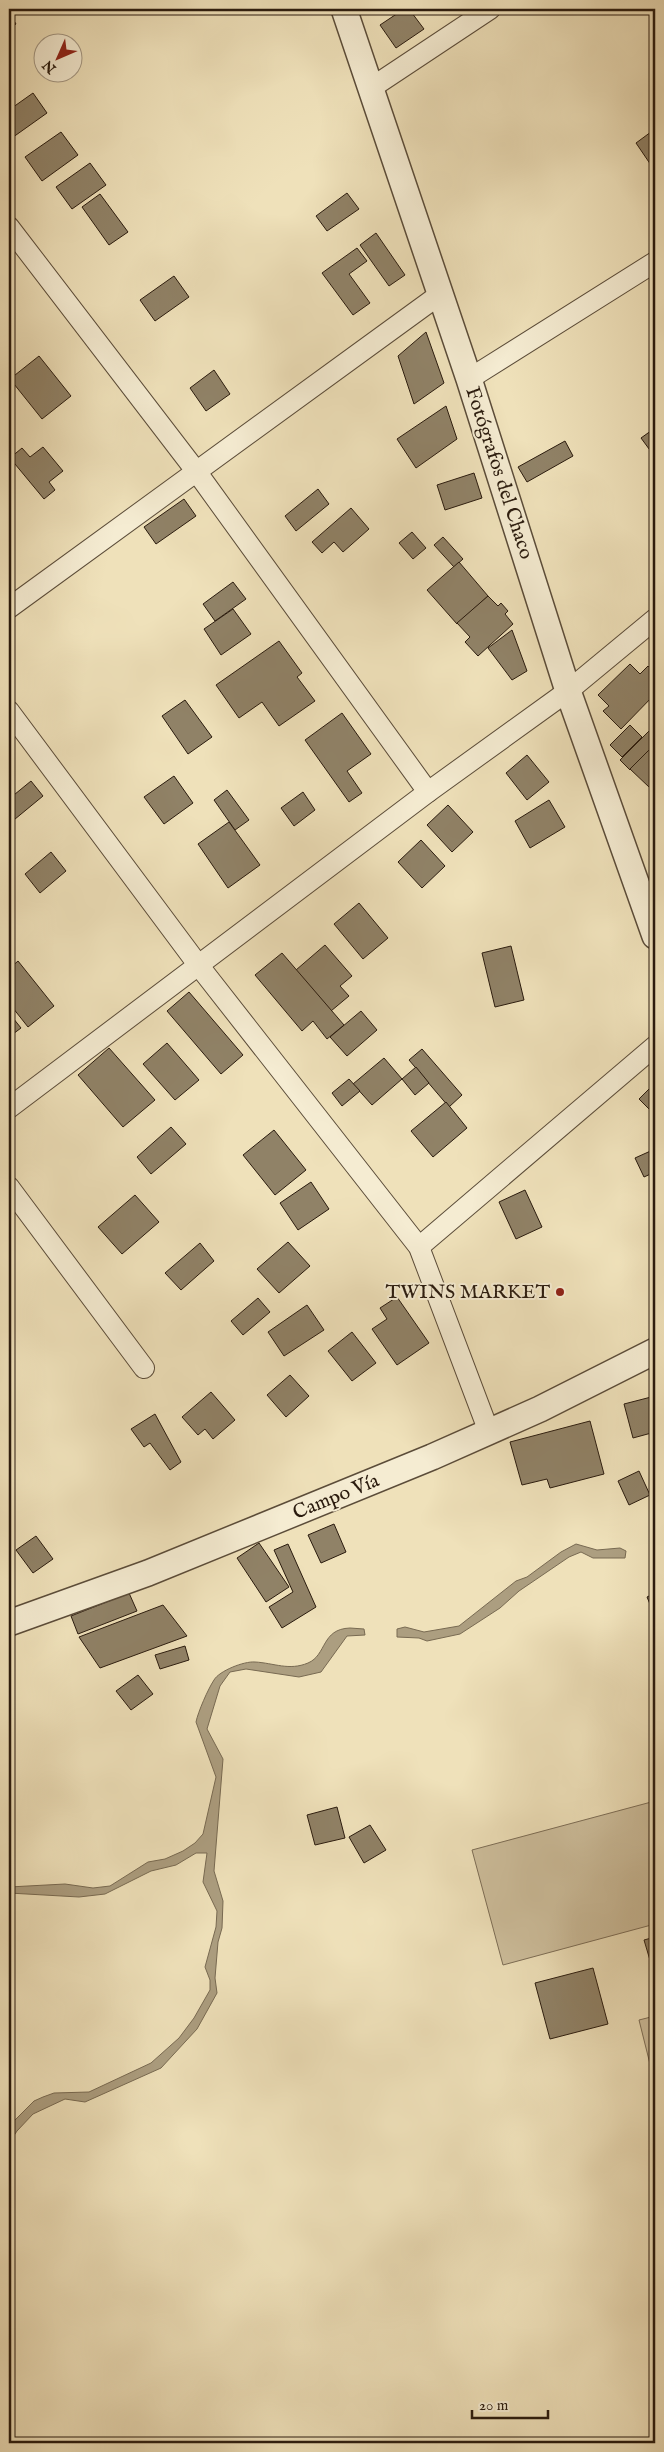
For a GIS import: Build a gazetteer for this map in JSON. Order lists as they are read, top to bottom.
{
  "streets": {
    "street": ["Fotógrafos del Chaco", "Campo Vía"]
  },
  "places": ["TWINS MARKET"],
  "scale_bar": "20 m",
  "north": "bottom left"
}
